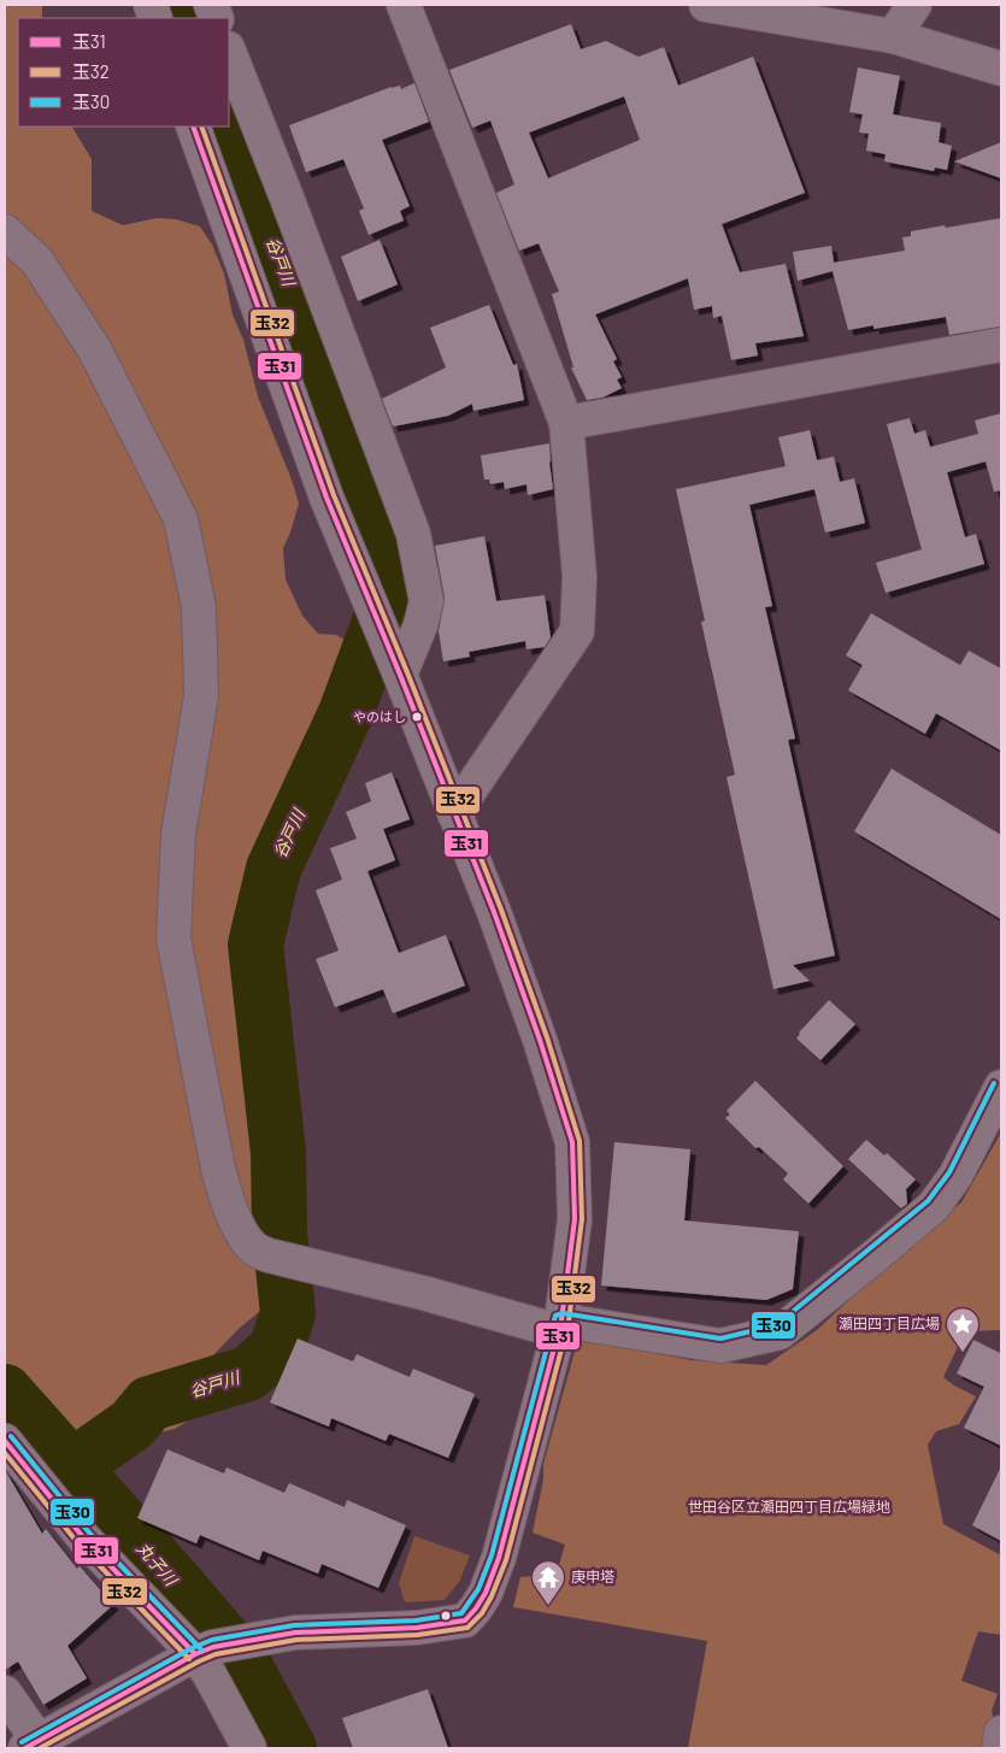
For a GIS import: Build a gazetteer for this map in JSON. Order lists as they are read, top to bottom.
{
  "water": ["谷戸川", "丸子川"],
  "parks": ["世田谷区立瀬田四丁目広場緑地"],
  "places": {
    "other": ["やのはし"],
    "place": ["瀬田四丁目広場"],
    "temple": ["庚申塔"]
  },
  "lines": ["transit line 玉31", "transit line 玉32", "transit line 玉30"],
  "legend": ["玉31", "玉32", "玉30"]
}
